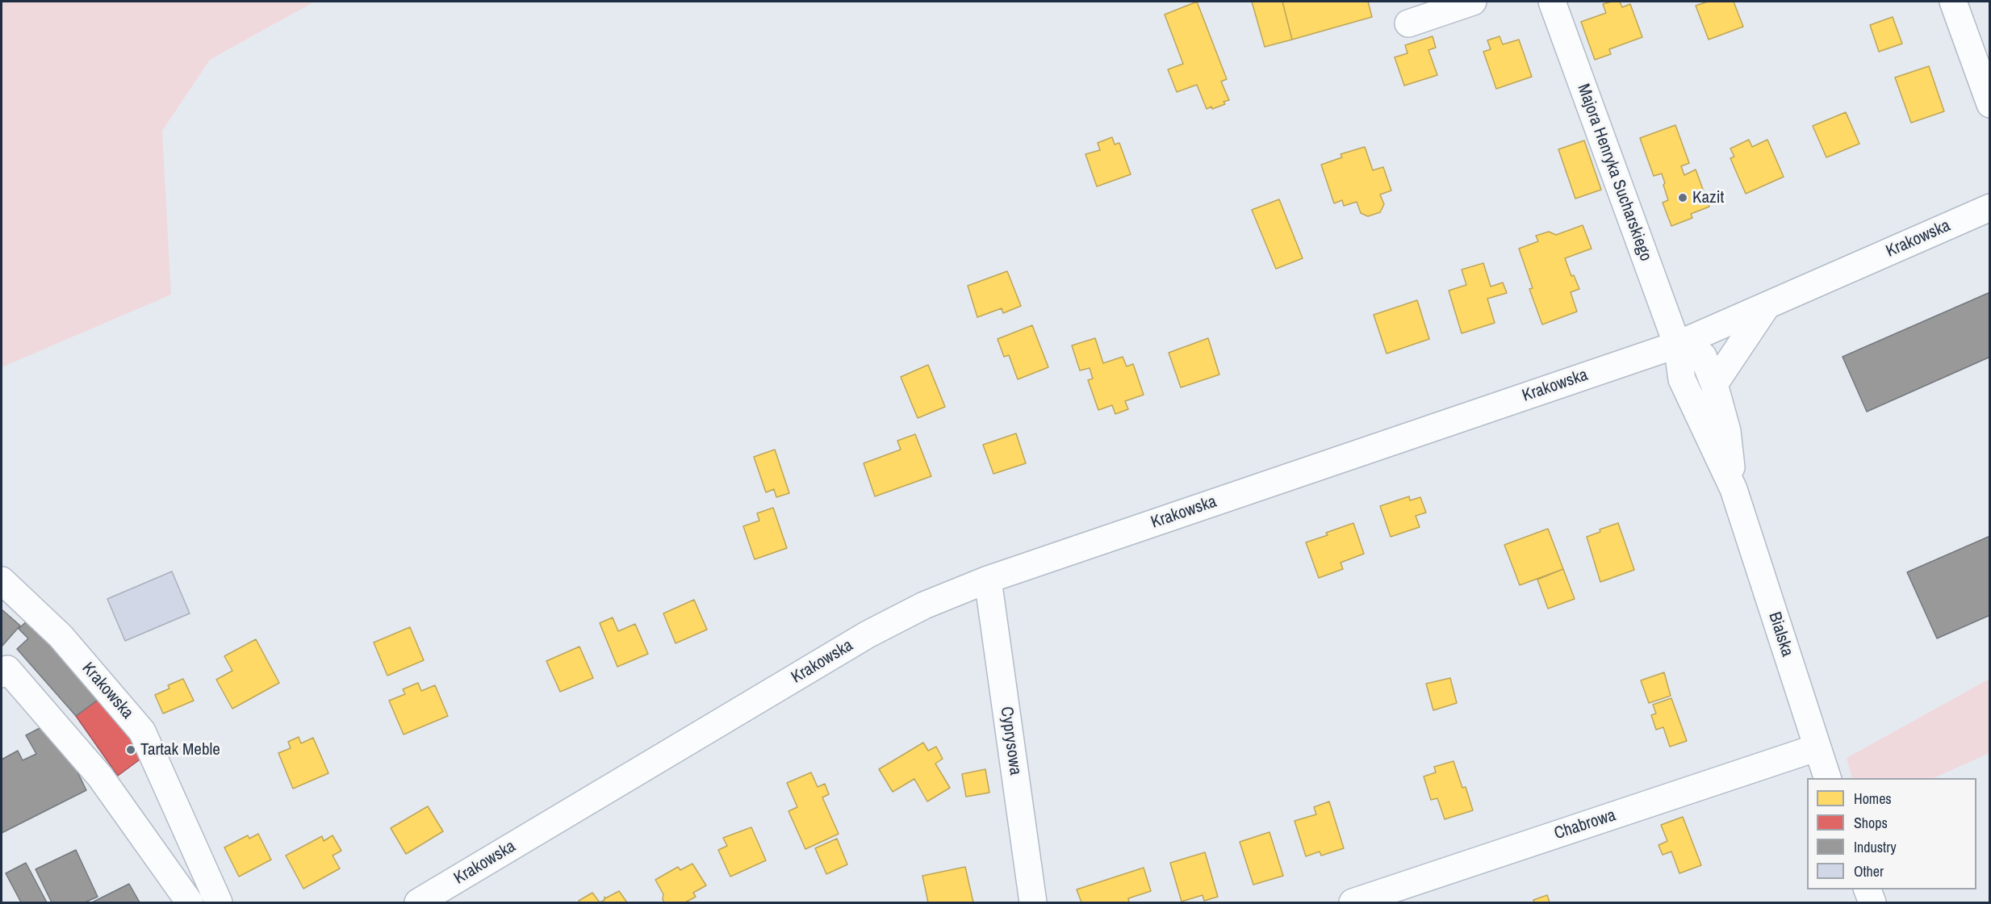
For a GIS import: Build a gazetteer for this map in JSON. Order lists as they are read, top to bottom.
{
  "streets": {
    "street": [
      "Majora Henryka Sucharskiego",
      "Krakowska",
      "Bialska",
      "Cyprysowa",
      "Chabrowa"
    ]
  },
  "crossings": [
    ["Majora Henryka Sucharskiego", "Krakowska"],
    ["Majora Henryka Sucharskiego", "Bialska"],
    ["Krakowska", "Bialska"],
    ["Krakowska", "Cyprysowa"],
    ["Bialska", "Chabrowa"]
  ],
  "places": ["Kazit", "Tartak Meble"],
  "legend": [
    "Homes",
    "Shops",
    "Industry",
    "Other"
  ]
}
